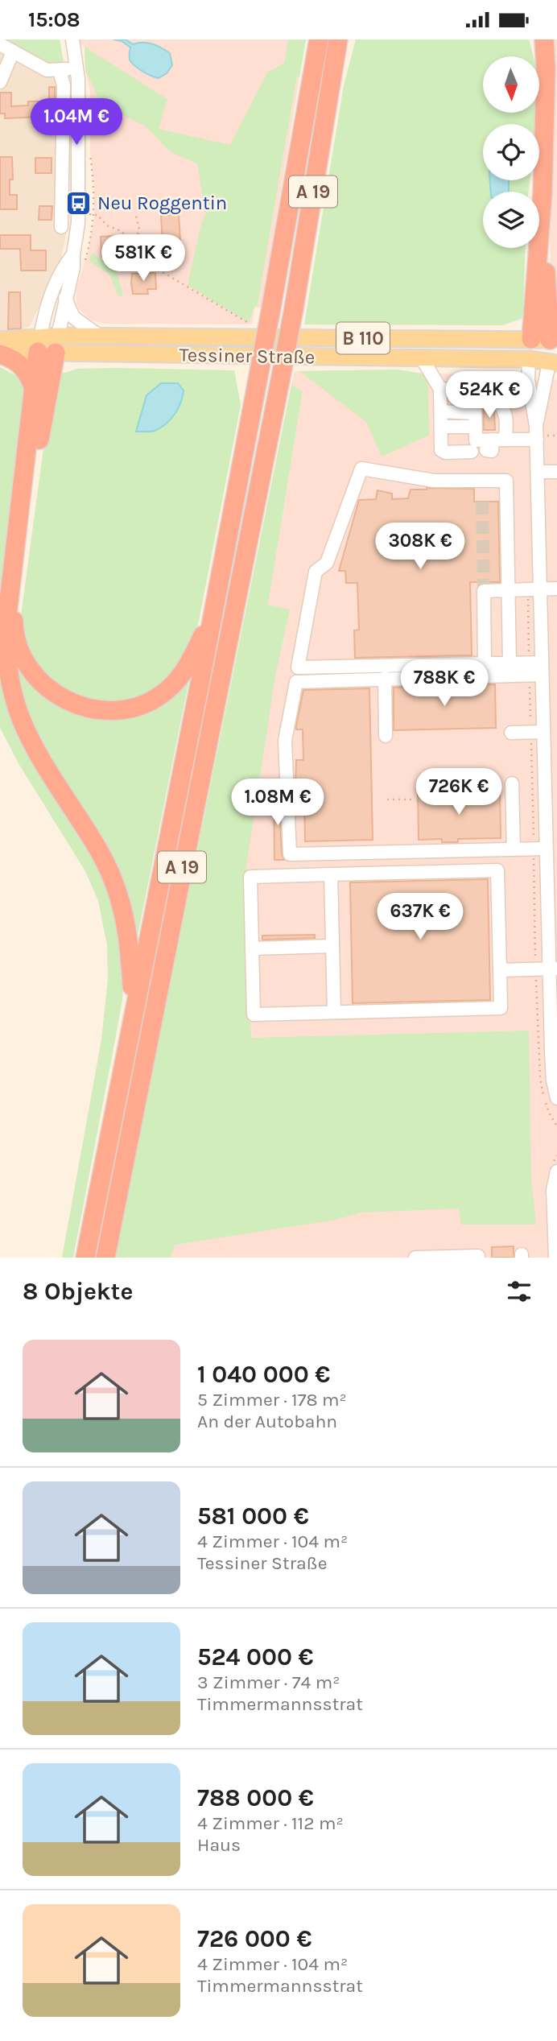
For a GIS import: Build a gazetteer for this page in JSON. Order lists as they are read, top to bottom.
{
  "streets": {
    "highway": ["A 19"],
    "main road": ["B 110", "Tessiner Straße"]
  },
  "crossings": [
    ["B 110", "Tessiner Straße"]
  ],
  "places": {
    "bus stop": ["Neu Roggentin"]
  },
  "north": "bottom",
  "page": {
    "status": "15:08",
    "price": [
      "1.04M €",
      "581K €",
      "524K €",
      "308K €",
      "788K €",
      "726K €",
      "1.08M €",
      "637K €"
    ],
    "heading": "8 Objekte",
    "list": [
      {
        "name": "1 040 000 €",
        "note": "5 Zimmer · 178 m² · An der Autobahn"
      },
      {
        "name": "581 000 €",
        "note": "4 Zimmer · 104 m² · Tessiner Straße"
      },
      {
        "name": "524 000 €",
        "note": "3 Zimmer · 74 m² · Timmermannsstrat"
      },
      {
        "name": "788 000 €",
        "note": "4 Zimmer · 112 m² · Haus"
      },
      {
        "name": "726 000 €",
        "note": "4 Zimmer · 104 m² · Timmermannsstrat"
      }
    ]
  }
}
